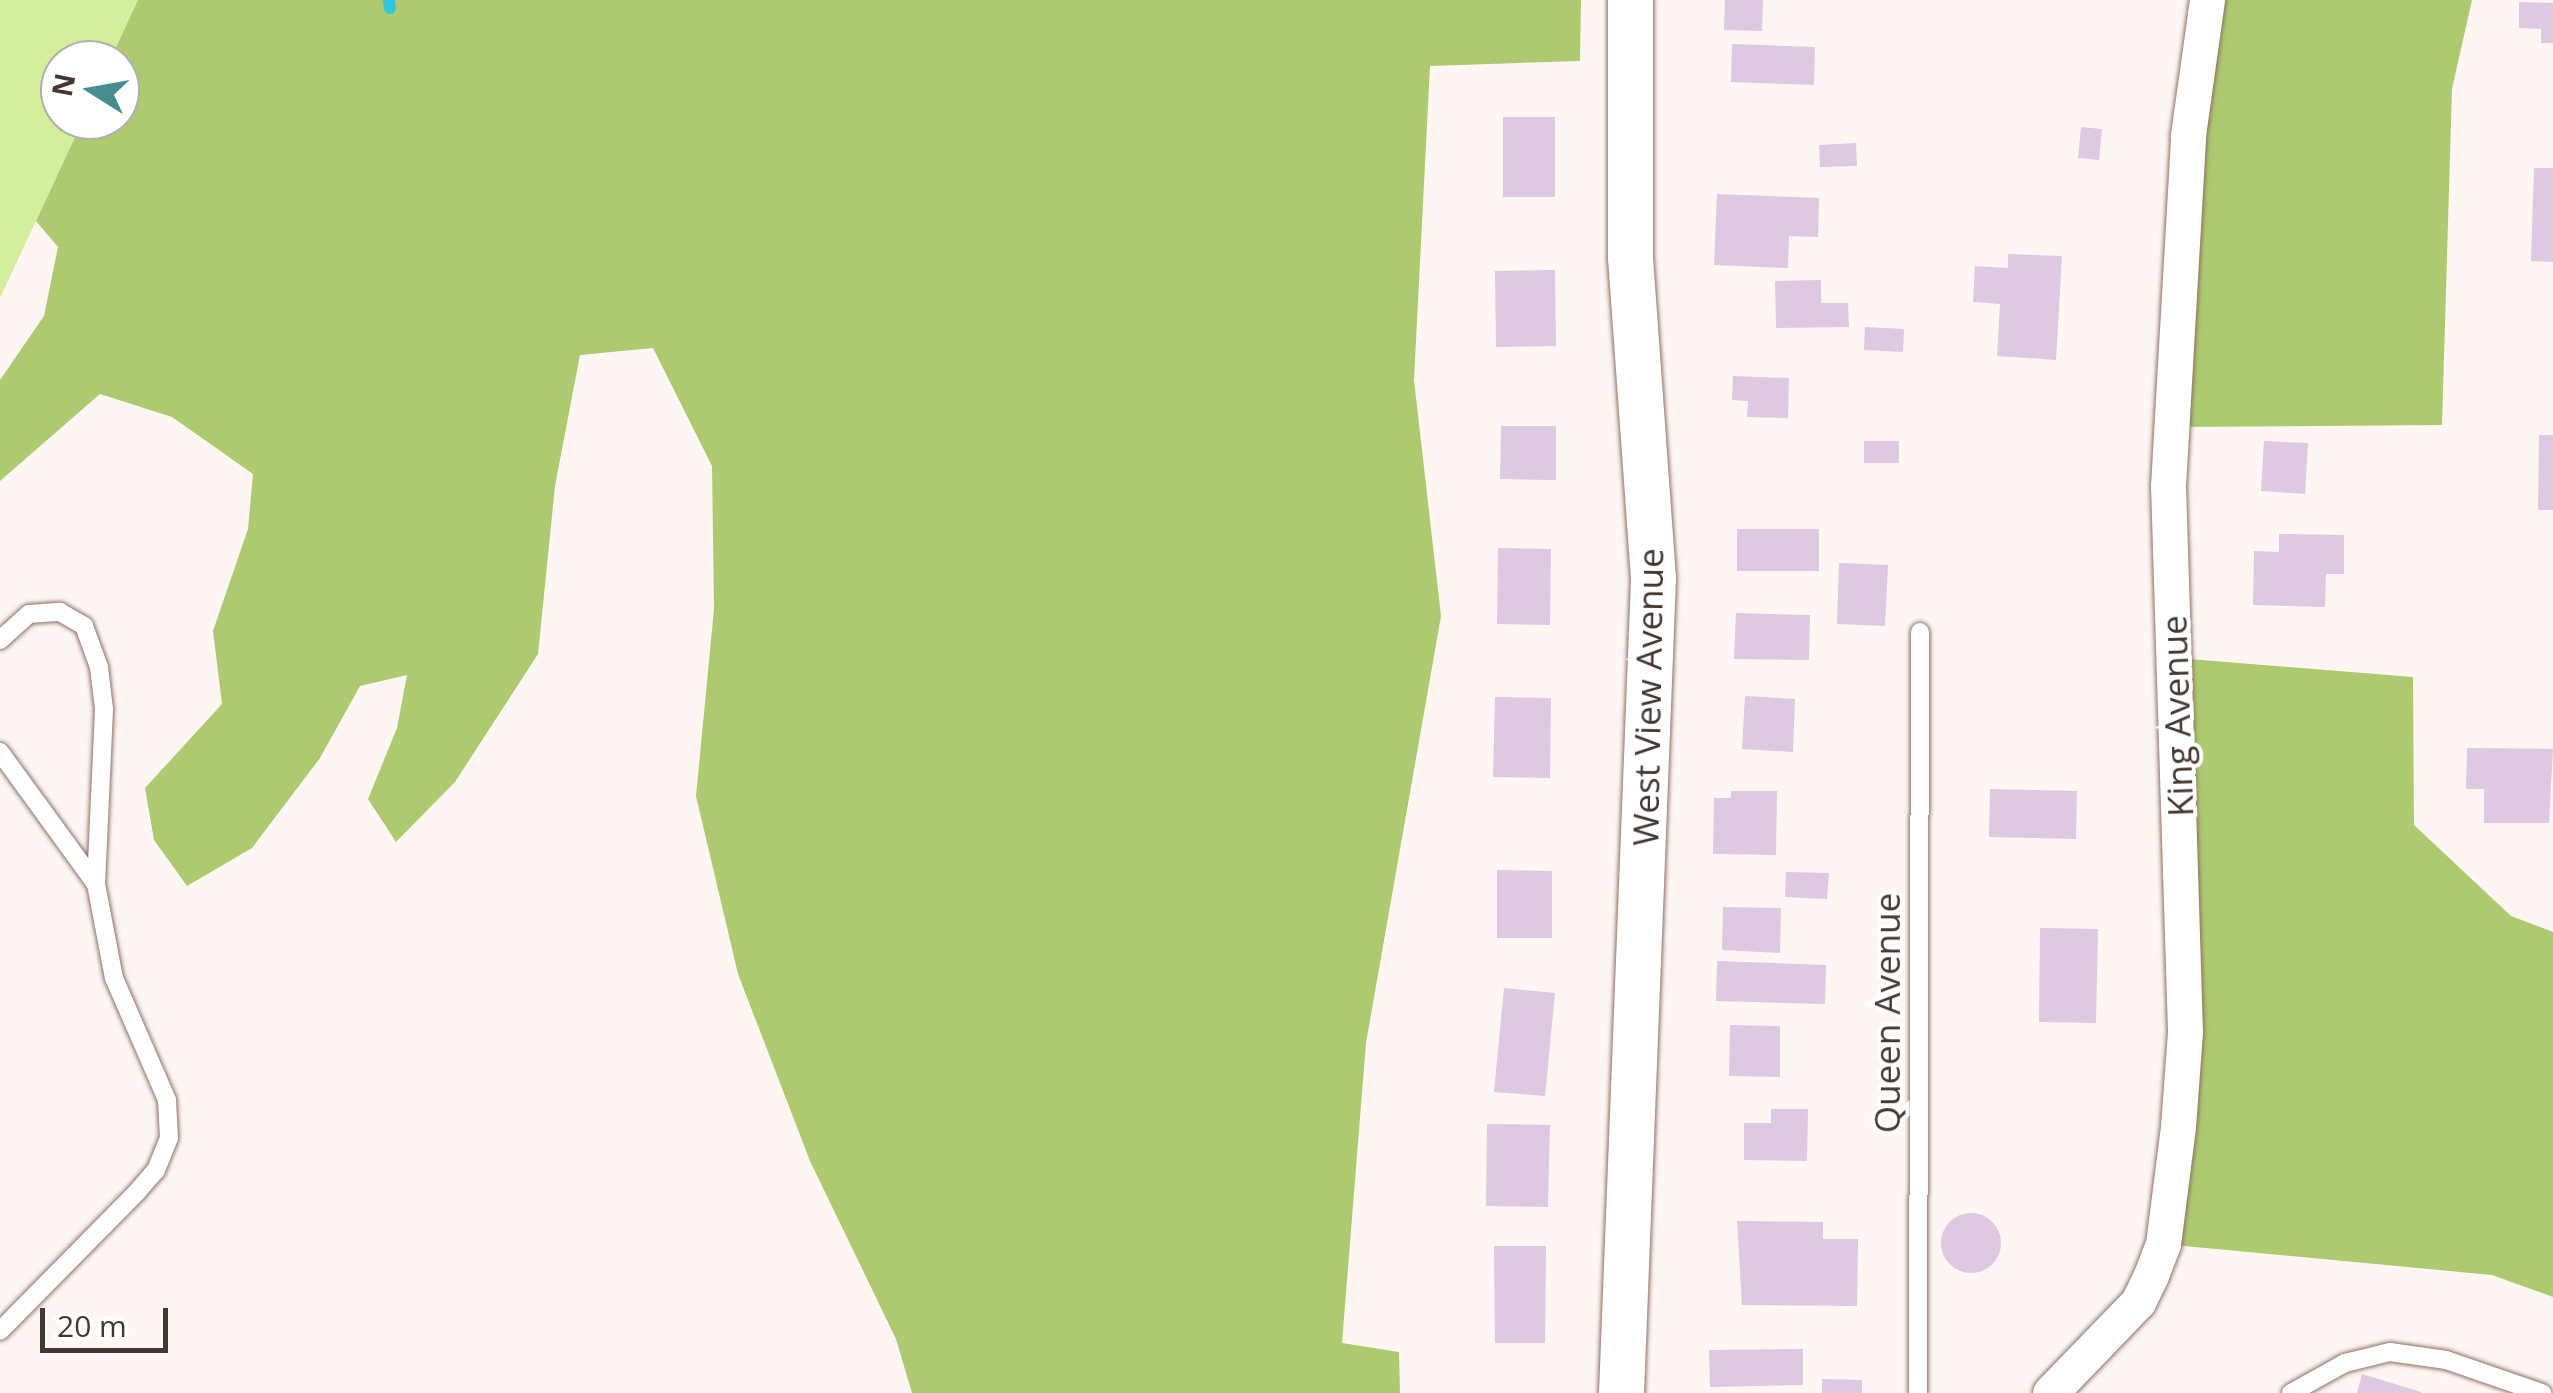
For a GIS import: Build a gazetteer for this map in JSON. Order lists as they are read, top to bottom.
{
  "streets": {
    "street": ["West View Avenue", "King Avenue"],
    "lane": ["Queen Avenue"]
  },
  "scale_bar": "20 m",
  "north": "left"
}
